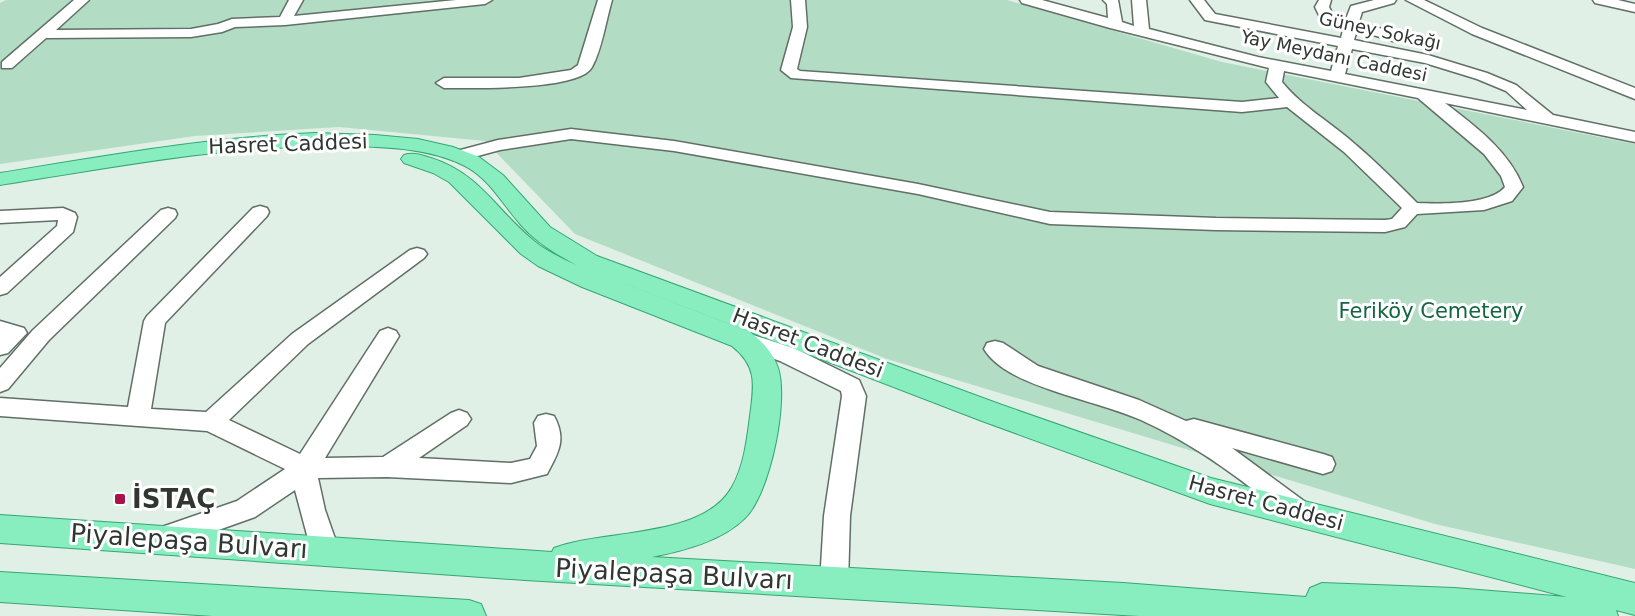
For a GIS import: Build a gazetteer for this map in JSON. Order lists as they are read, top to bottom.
{
  "streets": {
    "main road": ["Hasret Caddesi", "Piyalepaşa Bulvarı"],
    "street": ["Güney Sokağı", "Yay Meydanı Caddesi"]
  },
  "crossings": [
    ["Güney Sokağı", "Yay Meydanı Caddesi"],
    ["Hasret Caddesi", "Piyalepaşa Bulvarı"]
  ],
  "parks": ["Feriköy Cemetery"],
  "places": {
    "transit": ["İSTAÇ"]
  }
}
